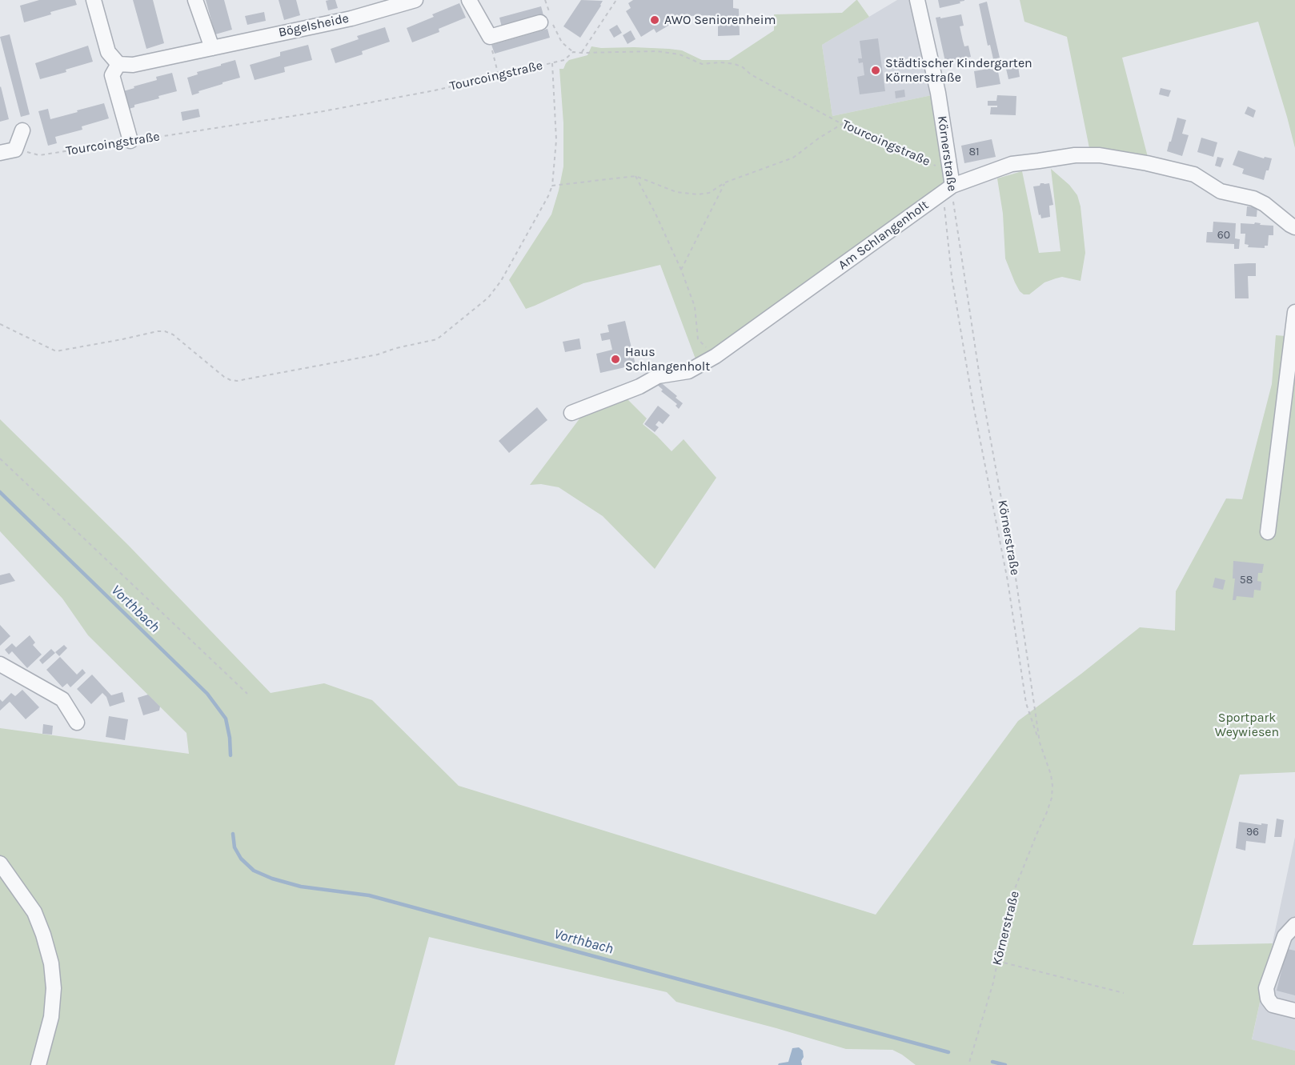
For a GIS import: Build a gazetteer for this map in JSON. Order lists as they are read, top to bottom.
{
  "streets": {
    "street": ["Bögelsheide", "Körnerstraße", "Am Schlangenholt"],
    "path": ["Tourcoingstraße"]
  },
  "crossings": [
    ["Tourcoingstraße", "Körnerstraße"],
    ["Körnerstraße", "Am Schlangenholt"]
  ],
  "water": ["Vorthbach"],
  "parks": ["Sportpark Weywiesen"],
  "places": ["AWO Seniorenheim", "Städtischer Kindergarten Körnerstraße", "Haus Schlangenholt"],
  "house_numbers": [
    "81",
    "60",
    "58",
    "96"
  ]
}
